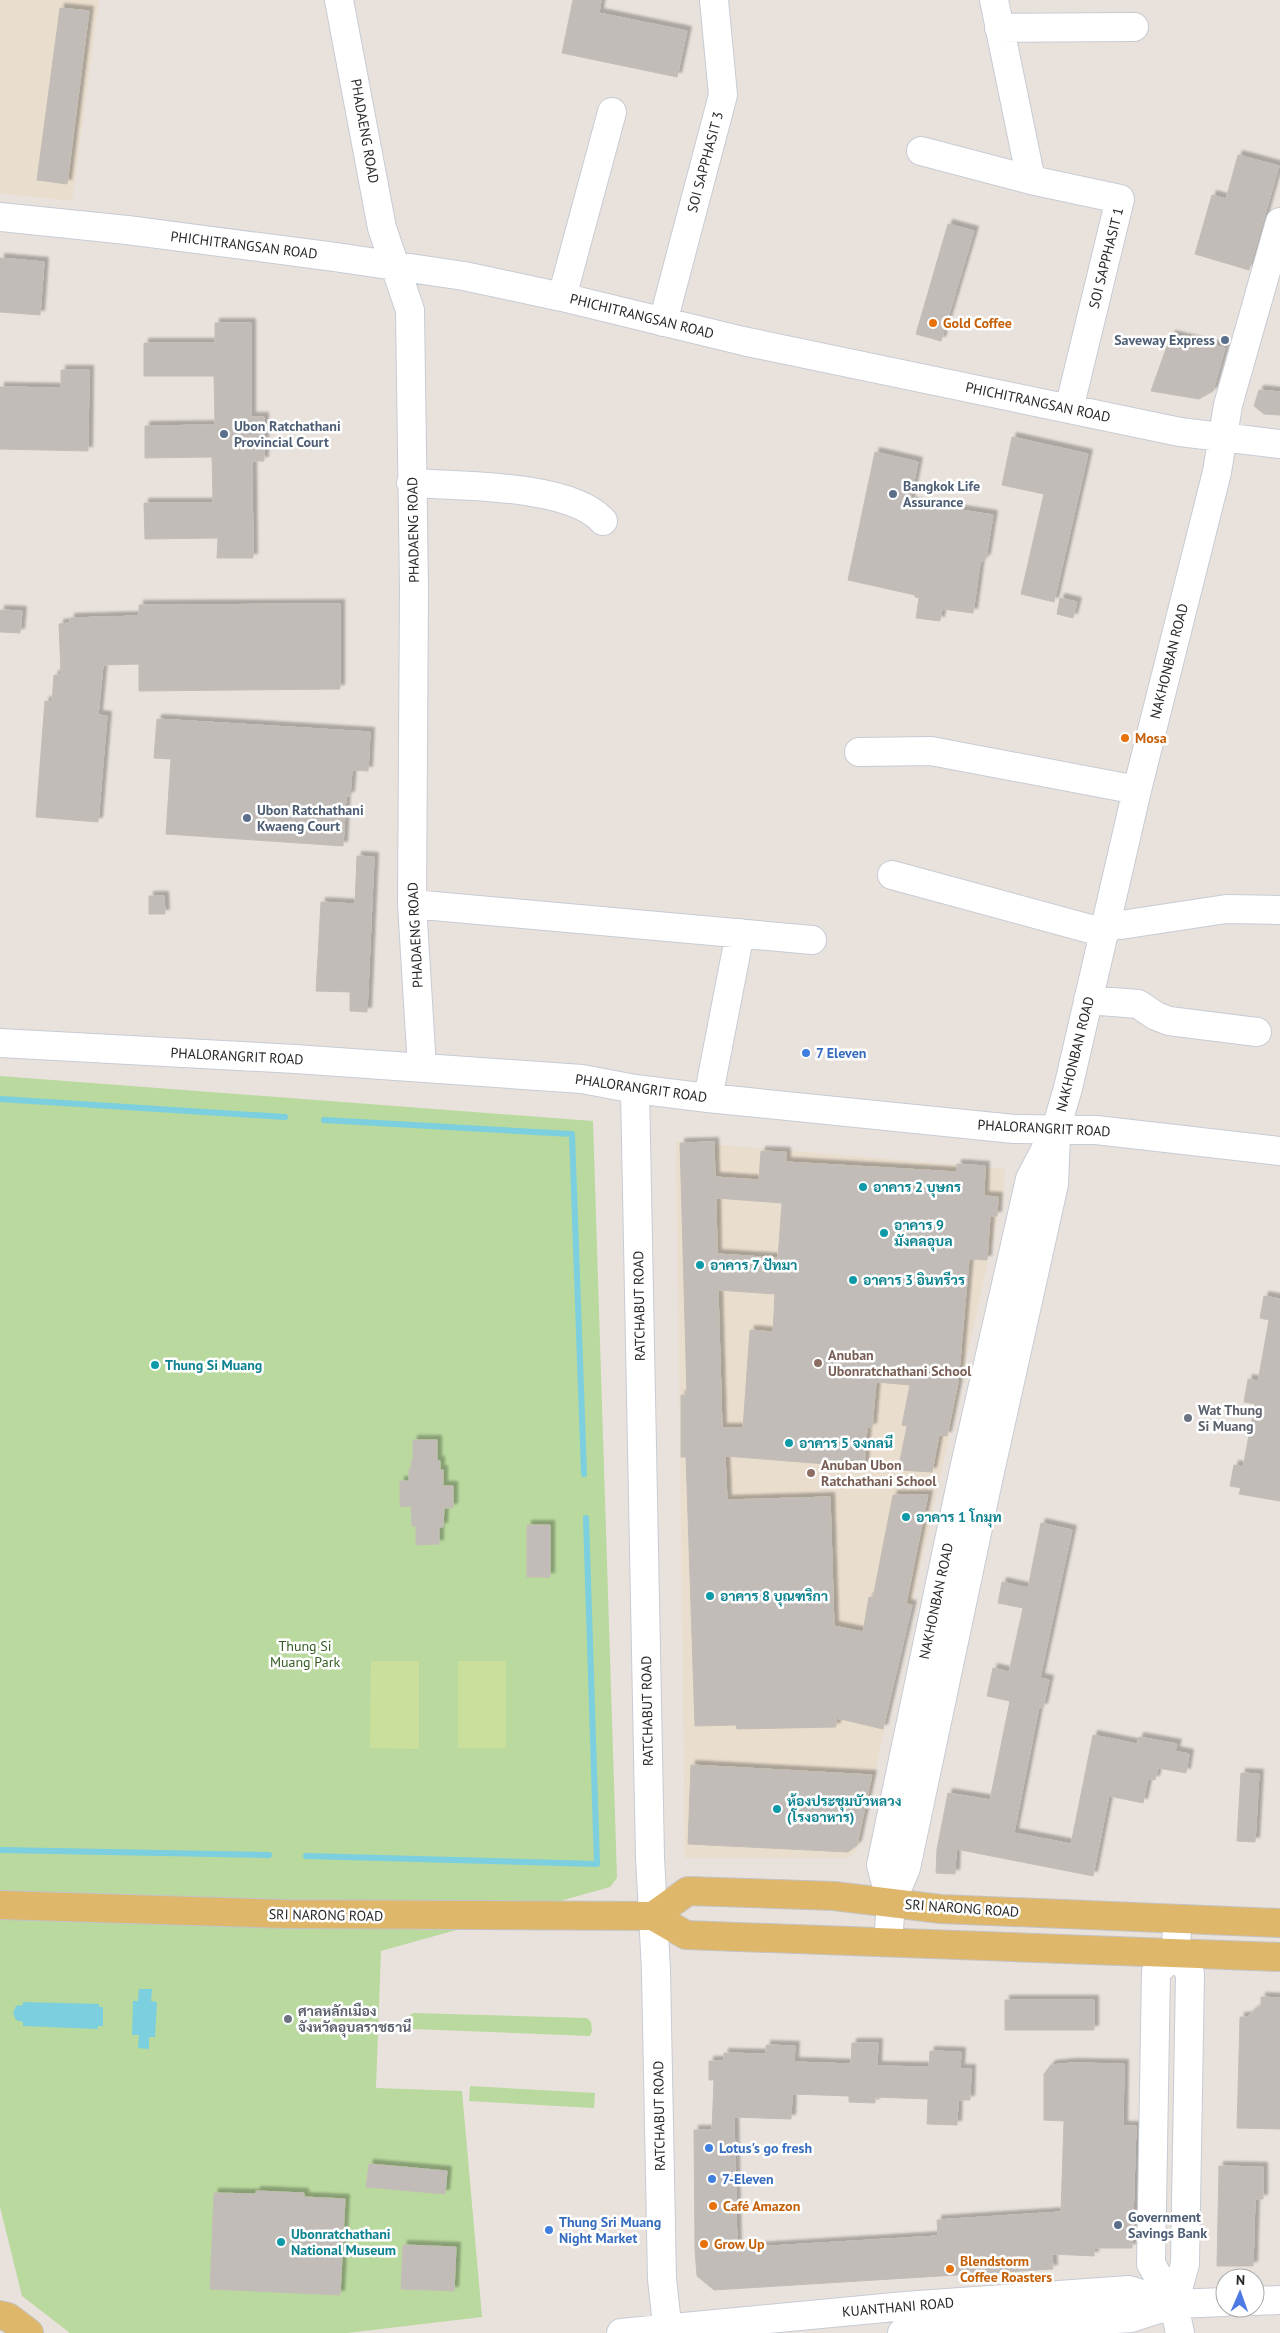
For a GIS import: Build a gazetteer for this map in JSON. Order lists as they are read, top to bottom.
{
  "streets": {
    "main road": ["SRI NARONG ROAD"],
    "street": [
      "PHADAENG ROAD",
      "SOI SAPPHASIT 3",
      "PHICHITRANGSAN ROAD",
      "SOI SAPPHASIT 1",
      "NAKHONBAN ROAD",
      "PHALORANGRIT ROAD",
      "RATCHABUT ROAD",
      "KUANTHANI ROAD"
    ]
  },
  "crossings": [
    ["PHADAENG ROAD", "PHICHITRANGSAN ROAD"],
    ["PHADAENG ROAD", "PHALORANGRIT ROAD"],
    ["SOI SAPPHASIT 3", "PHICHITRANGSAN ROAD"],
    ["PHICHITRANGSAN ROAD", "SOI SAPPHASIT 1"],
    ["PHICHITRANGSAN ROAD", "NAKHONBAN ROAD"],
    ["NAKHONBAN ROAD", "PHALORANGRIT ROAD"],
    ["NAKHONBAN ROAD", "SRI NARONG ROAD"],
    ["PHALORANGRIT ROAD", "RATCHABUT ROAD"],
    ["RATCHABUT ROAD", "SRI NARONG ROAD"],
    ["RATCHABUT ROAD", "KUANTHANI ROAD"]
  ],
  "parks": ["Thung Si Muang Park"],
  "places": [
    "Gold Coffee",
    "Saveway Express",
    "Ubon Ratchathani Provincial Court",
    "Bangkok Life Assurance",
    "Mosa",
    "Ubon Ratchathani Kwaeng Court",
    "7 Eleven",
    "อาคาร 2 บุษกร",
    "อาคาร 9 มังคลอุบล",
    "อาคาร 7 ปัทมา",
    "อาคาร 3 อินทรีวร",
    "Anuban Ubonratchathani School",
    "Thung Si Muang",
    "Wat Thung Si Muang",
    "อาคาร 5 จงกลนี",
    "Anuban Ubon Ratchathani School",
    "อาคาร 1 โกมุท",
    "อาคาร 8 บุณฑริกา",
    "ห้องประชุมบัวหลวง (โรงอาหาร)",
    "ศาลหลักเมือง จังหวัดอุบลราชธานี",
    "Lotus's go fresh",
    "7-Eleven",
    "Café Amazon",
    "Government Savings Bank",
    "Thung Sri Muang Night Market",
    "Ubonratchathani National Museum",
    "Grow Up",
    "Blendstorm Coffee Roasters"
  ],
  "north": "top"
}
